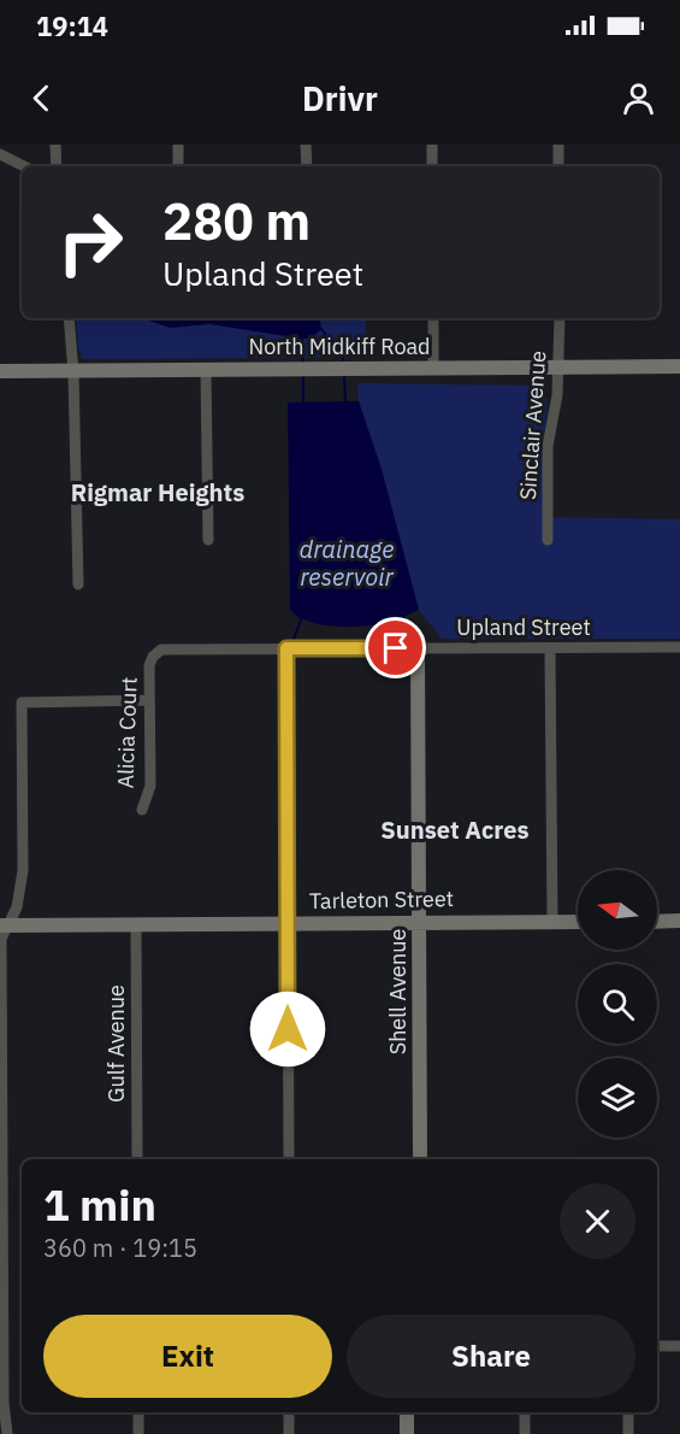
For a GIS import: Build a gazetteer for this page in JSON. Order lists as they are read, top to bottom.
{
  "streets": {
    "street": [
      "North Midkiff Road",
      "Sinclair Avenue",
      "Upland Street",
      "Alicia Court",
      "Tarleton Street",
      "Shell Avenue",
      "Gulf Avenue"
    ]
  },
  "crossings": [
    ["North Midkiff Road", "Sinclair Avenue"],
    ["Upland Street", "Alicia Court"],
    ["Upland Street", "Shell Avenue"],
    ["Tarleton Street", "Shell Avenue"],
    ["Tarleton Street", "Gulf Avenue"]
  ],
  "districts": ["Rigmar Heights", "Sunset Acres"],
  "water": ["drainage reservoir"],
  "north": "left",
  "page": {
    "status": "19:14",
    "header": "Drivr",
    "turn": ["280 m", "Upland Street"],
    "heading": ["1 min", "360 m · 19:15"],
    "buttons": ["Exit", "Share"]
  }
}
